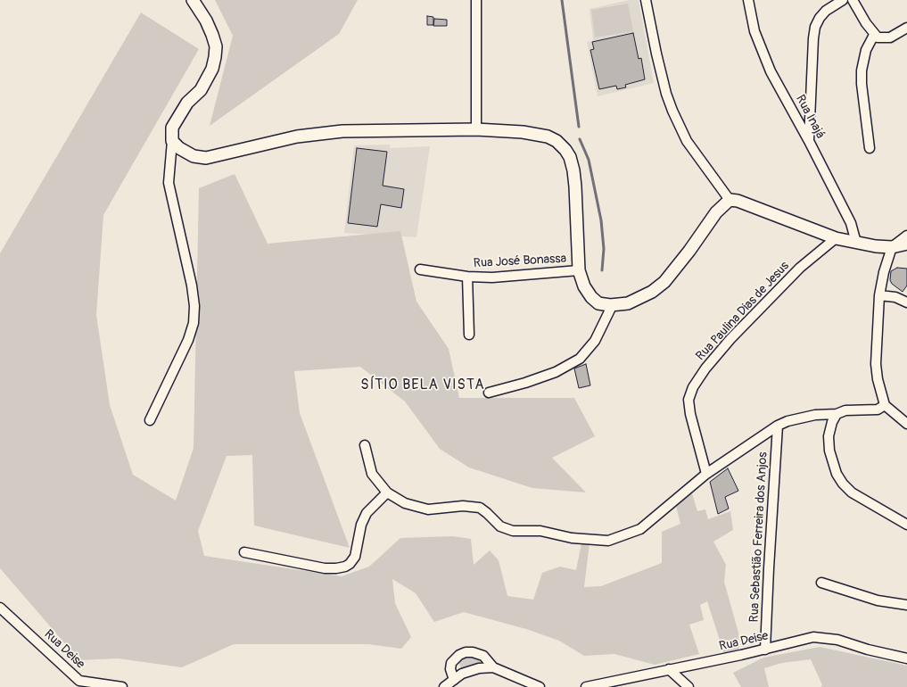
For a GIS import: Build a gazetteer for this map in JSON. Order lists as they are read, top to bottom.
{
  "streets": {
    "street": [
      "Rua Inajá",
      "Rua José Bonassa",
      "Rua Paulina Dias de Jesus",
      "Rua Sebastião Ferreira dos Anjos",
      "Rua Deise"
    ]
  },
  "crossings": [
    ["Rua Sebastião Ferreira dos Anjos", "Rua Deise"]
  ],
  "districts": ["SÍTIO BELA VISTA"]
}
